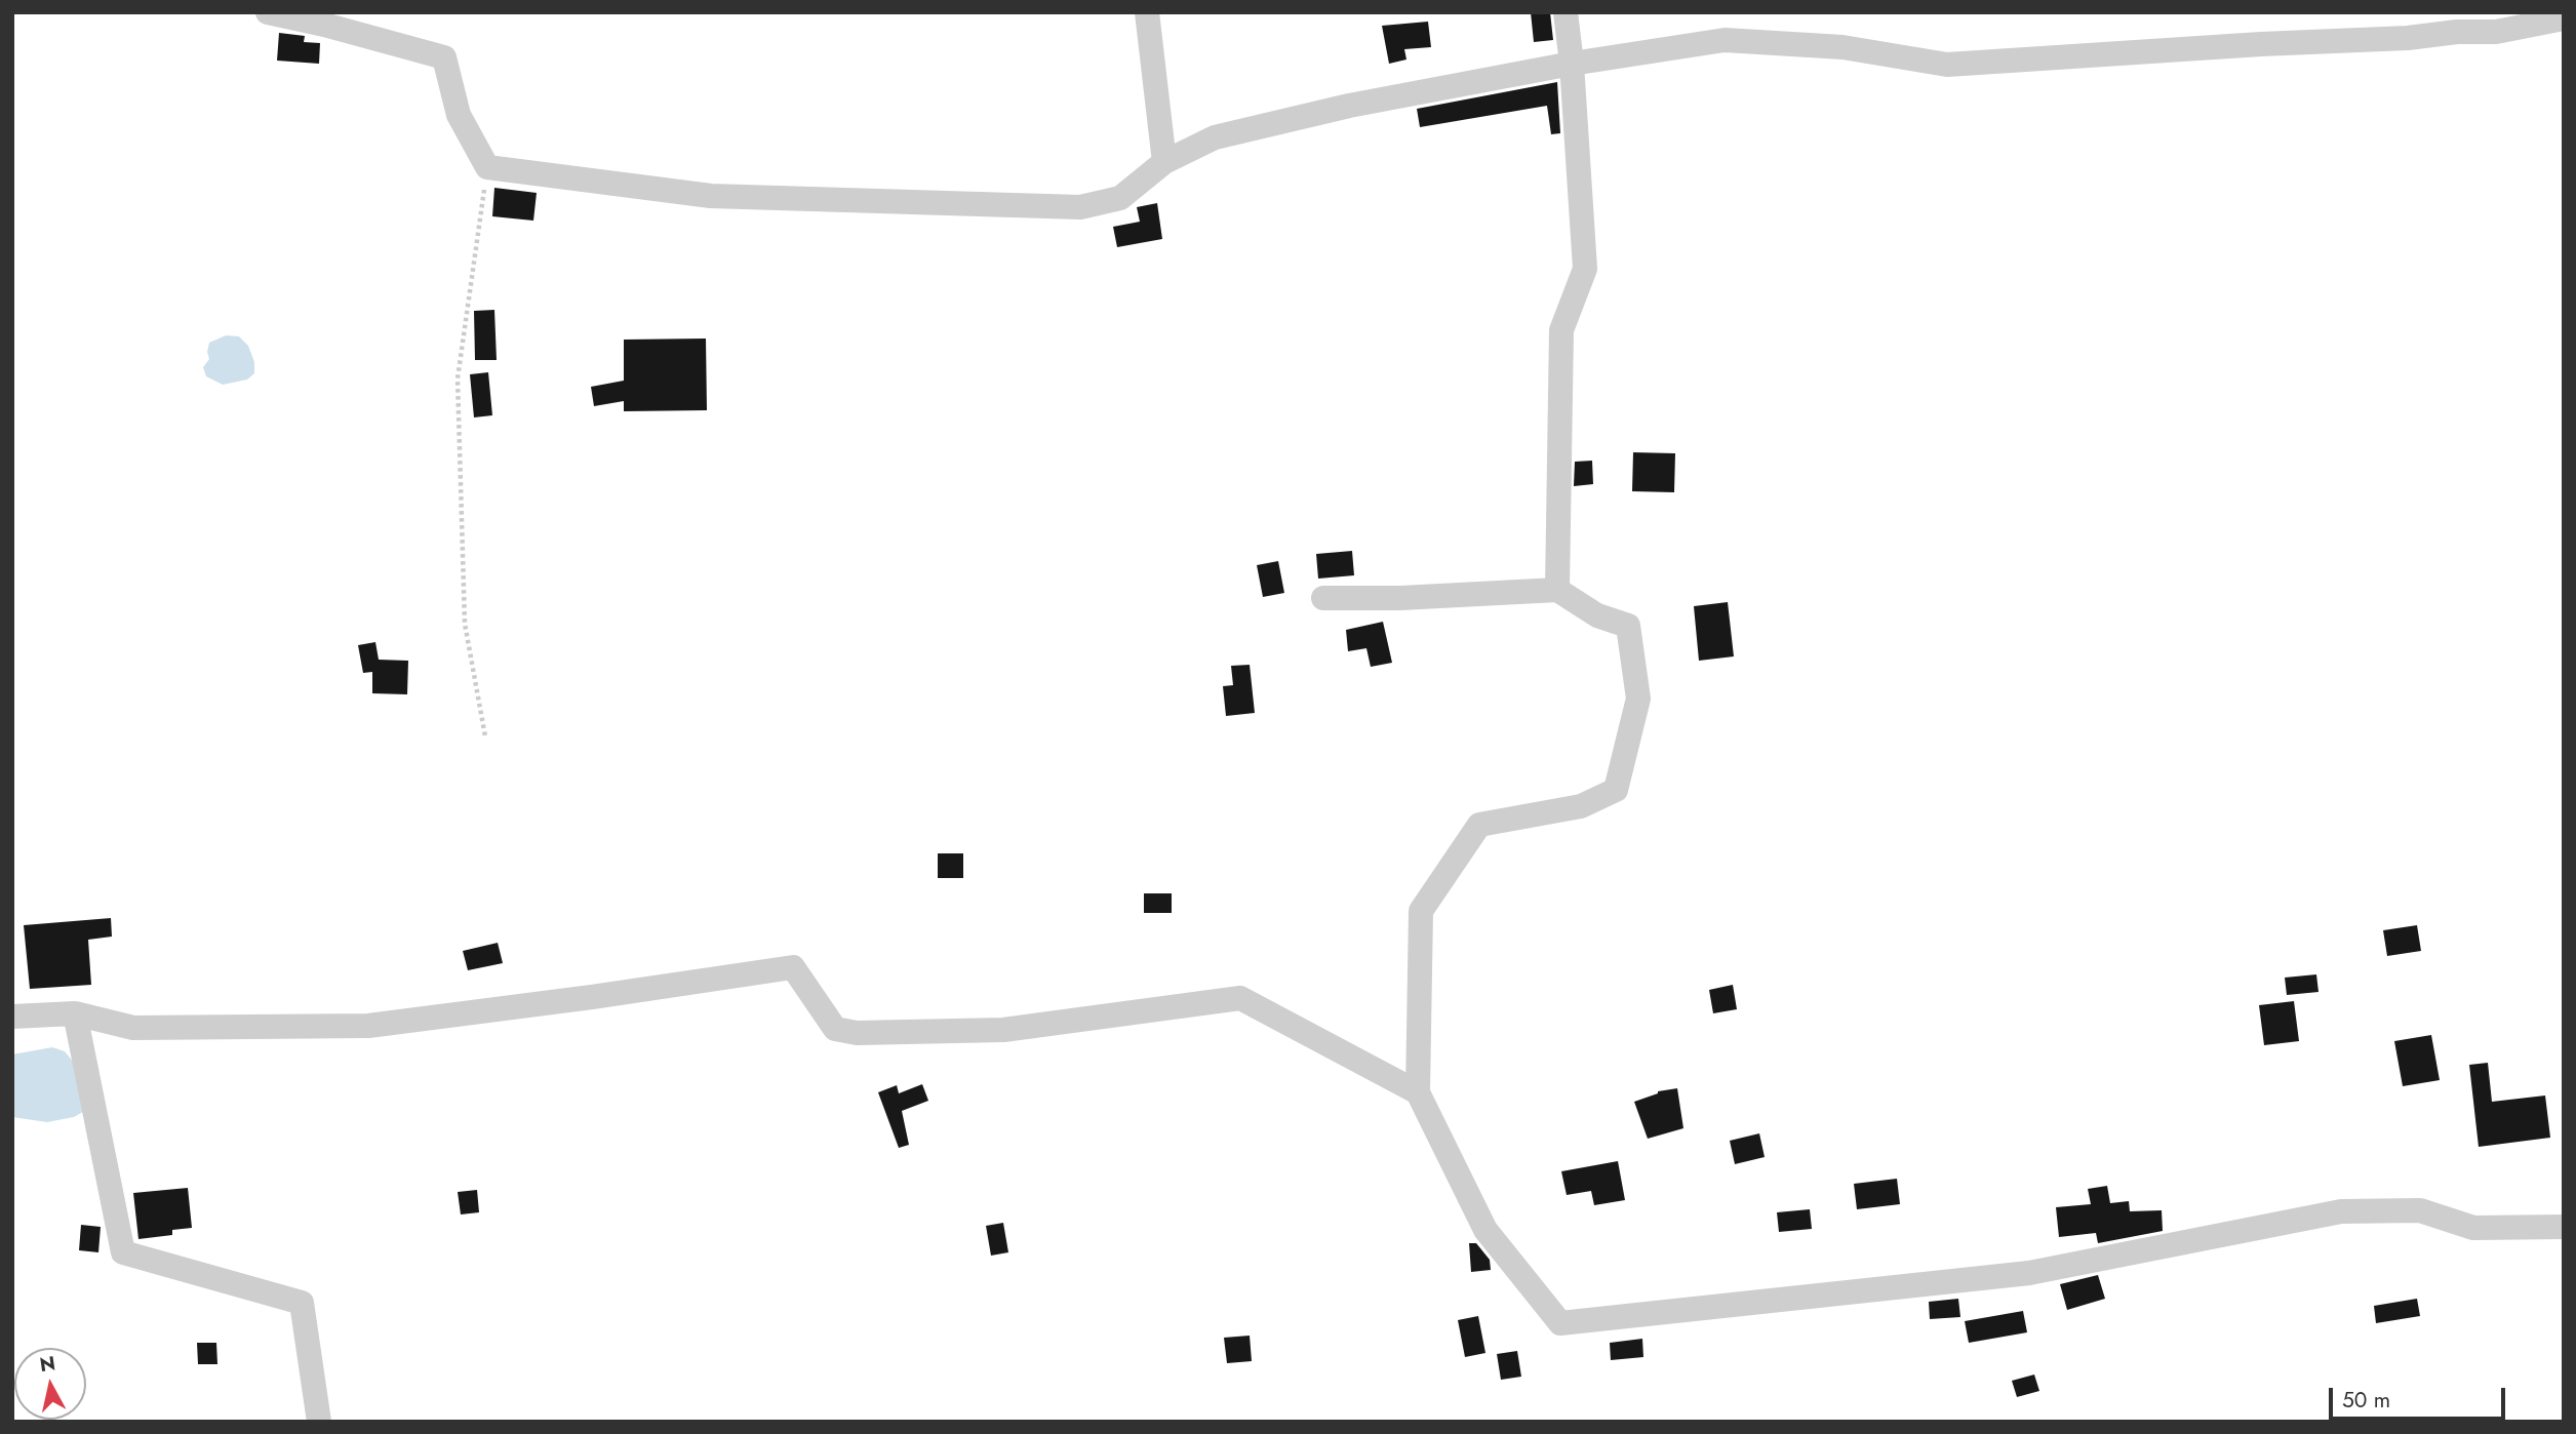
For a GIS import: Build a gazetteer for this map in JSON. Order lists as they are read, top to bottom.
{
  "scale_bar": "50 m",
  "north": "top"
}
